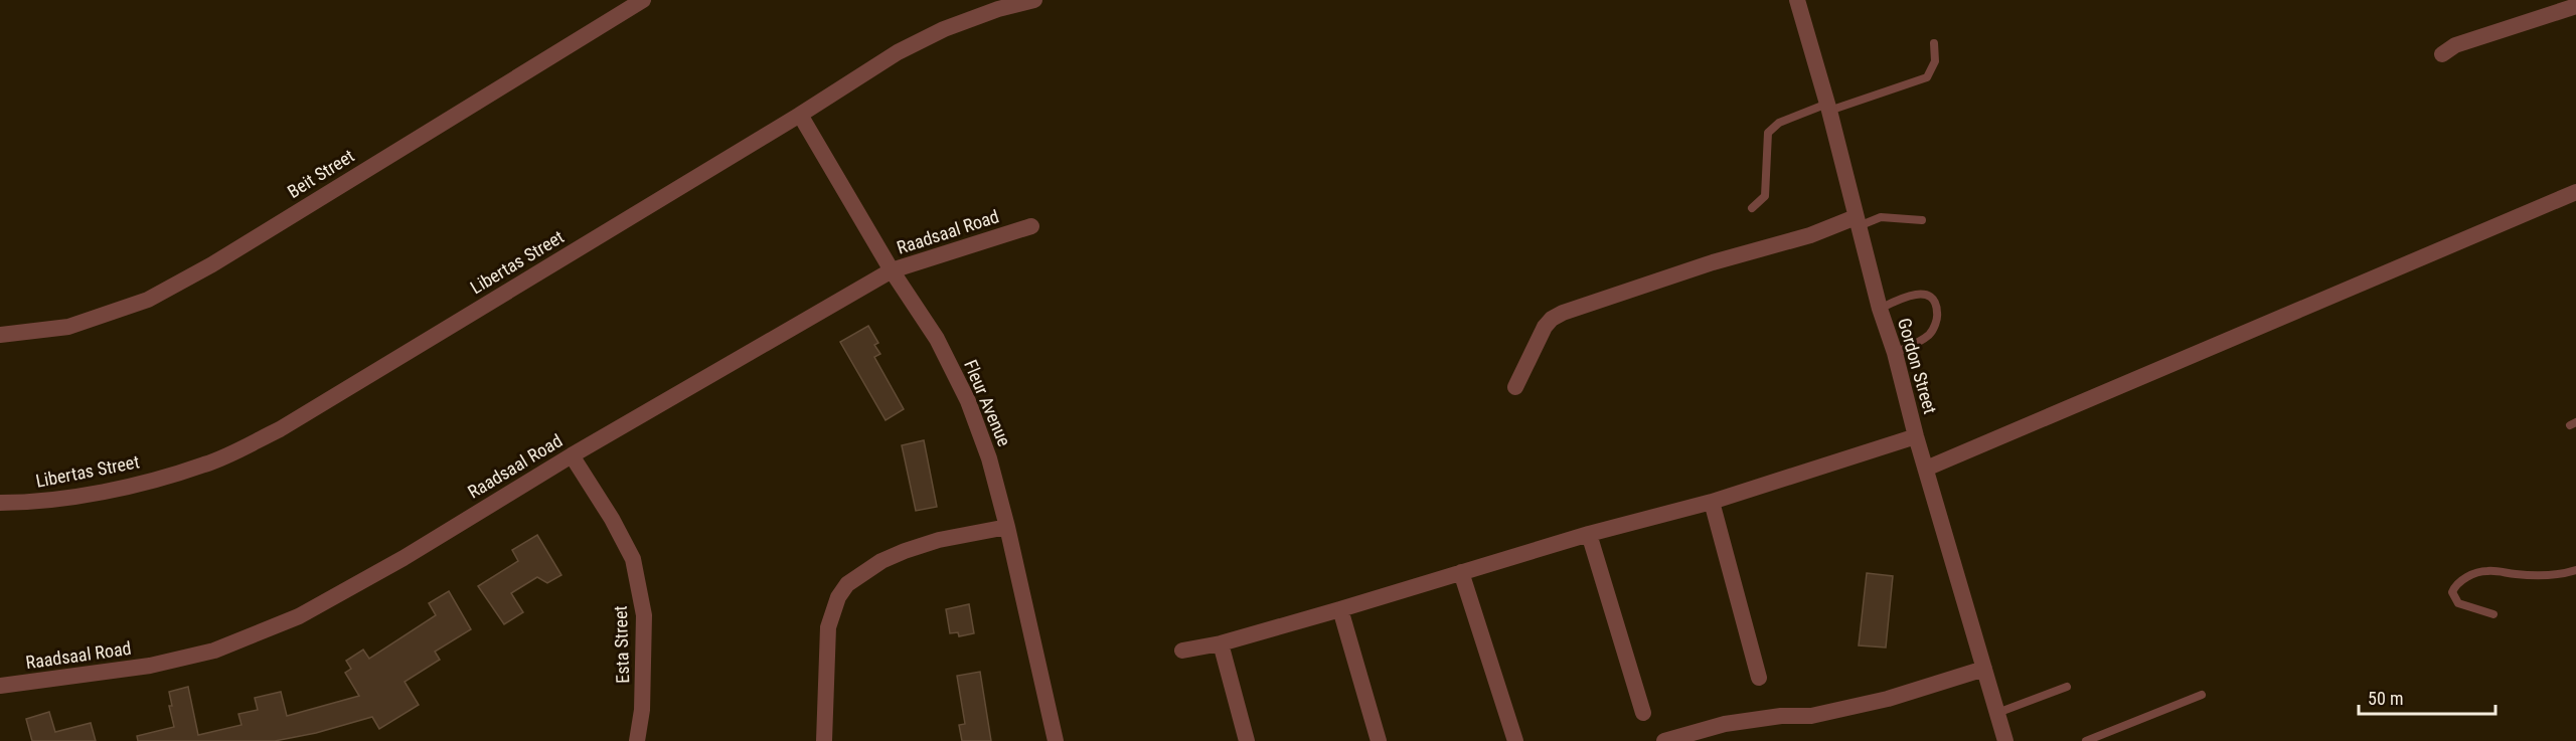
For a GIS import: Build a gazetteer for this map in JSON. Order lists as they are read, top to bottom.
{
  "streets": {
    "street": [
      "Beit Street",
      "Raadsaal Road",
      "Libertas Street",
      "Gordon Street",
      "Fleur Avenue",
      "Esta Street"
    ]
  },
  "crossings": [
    ["Raadsaal Road", "Fleur Avenue"],
    ["Raadsaal Road", "Esta Street"],
    ["Libertas Street", "Fleur Avenue"]
  ],
  "scale_bar": "50 m"
}
